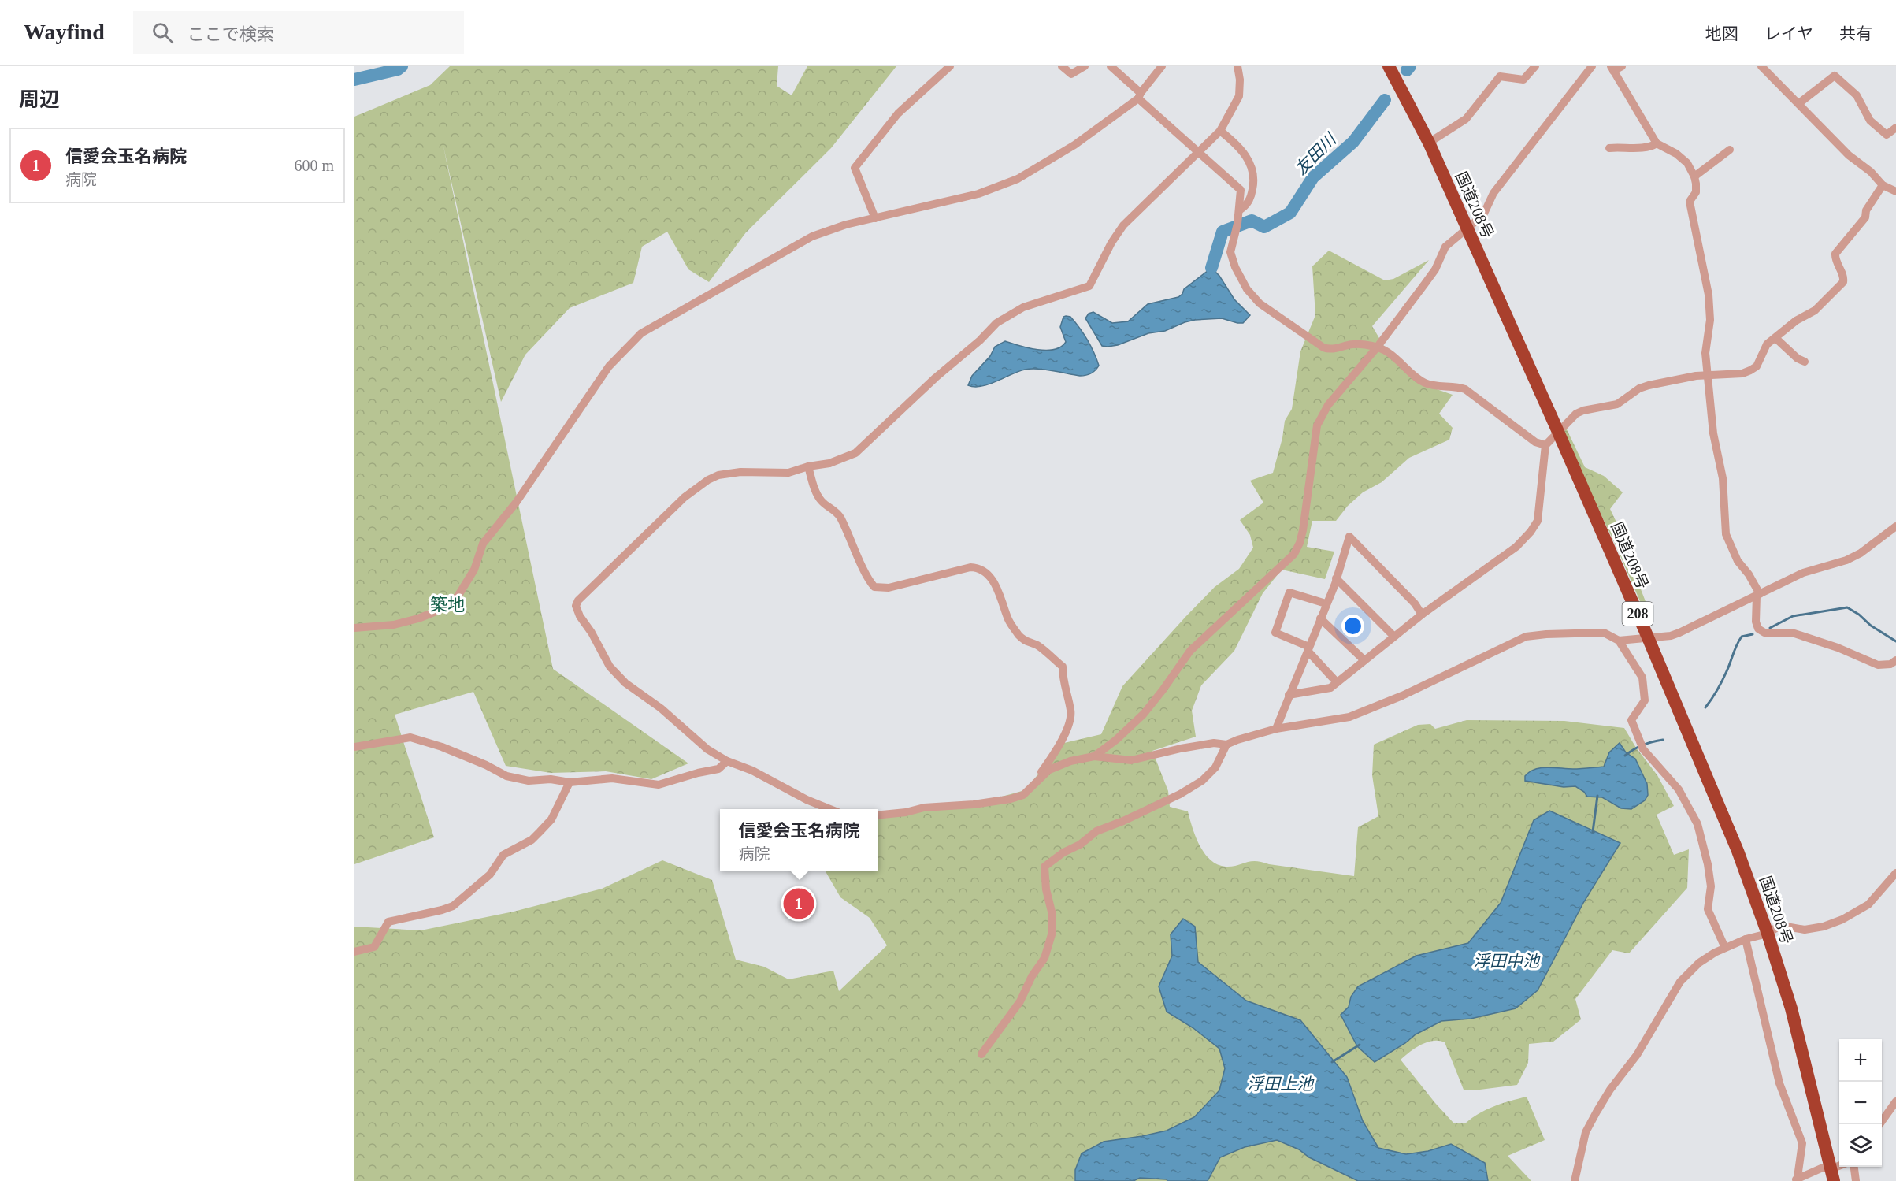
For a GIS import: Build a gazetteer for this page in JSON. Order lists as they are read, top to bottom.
{
  "streets": {
    "highway": ["国道208号", "208"]
  },
  "districts": ["築地"],
  "water": ["友田川", "浮田中池", "浮田上池"],
  "page": {
    "header": "Wayfind",
    "search": "ここで検索",
    "nav": ["地図", "レイヤ", "共有"],
    "heading": "周辺",
    "list": [
      {
        "mark": "1",
        "name": "信愛会玉名病院",
        "note": "病院",
        "value": "600 m"
      }
    ],
    "popup": ["信愛会玉名病院", "病院"],
    "pins": "1",
    "map_buttons": ["+", "−"]
  }
}
